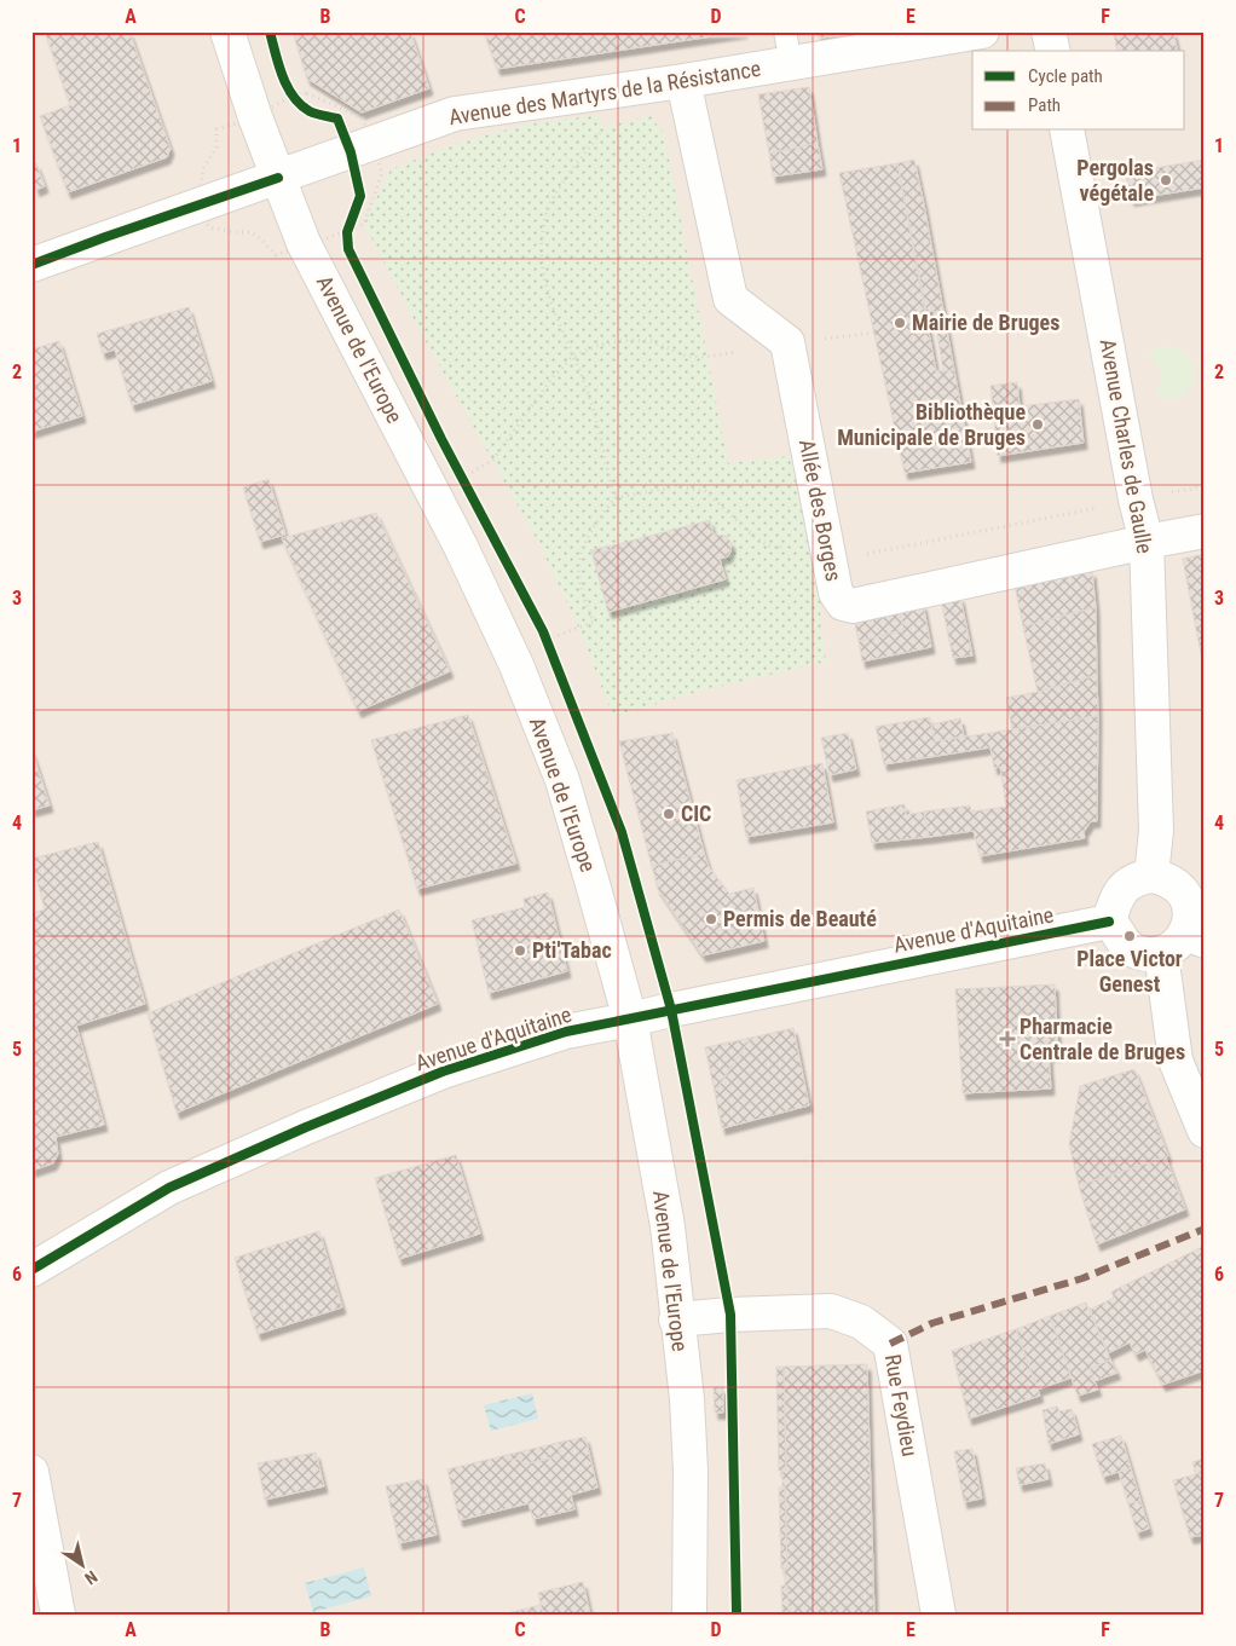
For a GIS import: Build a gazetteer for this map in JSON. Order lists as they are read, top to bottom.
{
  "streets": {
    "street": [
      "Avenue des Martyrs de la Résistance",
      "Avenue de l'Europe",
      "Avenue Charles de Gaulle",
      "Allée des Borges",
      "Avenue d'Aquitaine",
      "Rue Feydieu"
    ]
  },
  "crossings": [
    ["Avenue des Martyrs de la Résistance", "Avenue de l'Europe"],
    ["Avenue de l'Europe", "Avenue d'Aquitaine"],
    ["Avenue de l'Europe", "Rue Feydieu"],
    ["Avenue Charles de Gaulle", "Allée des Borges"],
    ["Avenue Charles de Gaulle", "Avenue d'Aquitaine"]
  ],
  "places": {
    "other": [
      "Pergolas végétale",
      "Mairie de Bruges",
      "Bibliothèque Municipale de Bruges",
      "CIC",
      "Permis de Beauté",
      "Place Victor Genest",
      "Pti'Tabac"
    ],
    "health": ["Pharmacie Centrale de Bruges"]
  },
  "legend": ["Cycle path", "Path"],
  "north": "bottom right",
  "grid": {
    "columns": [
      "A",
      "B",
      "C",
      "D",
      "E",
      "F"
    ],
    "rows": [
      "1",
      "2",
      "3",
      "4",
      "5",
      "6",
      "7"
    ]
  }
}
